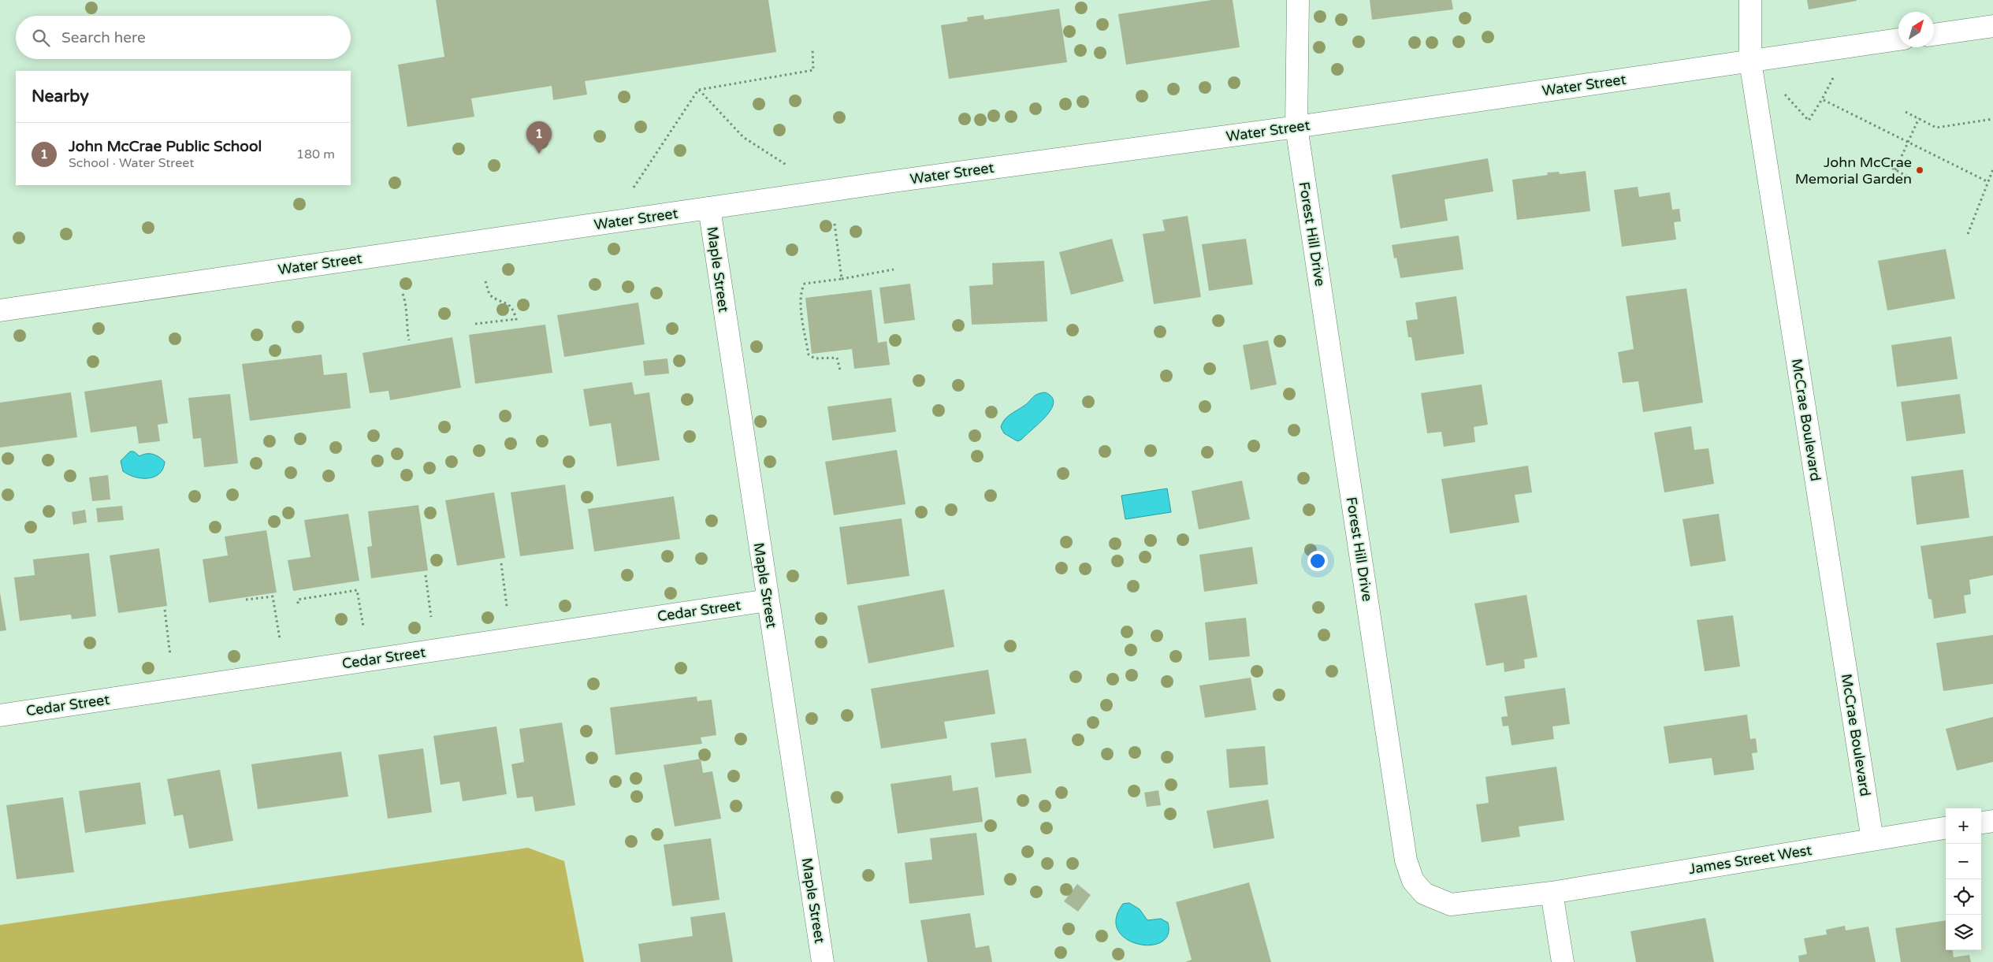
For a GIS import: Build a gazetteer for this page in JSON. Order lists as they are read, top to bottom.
{
  "streets": {
    "street": [
      "Water Street",
      "Forest Hill Drive",
      "Maple Street",
      "McCrae Boulevard",
      "Cedar Street",
      "James Street West"
    ]
  },
  "crossings": [
    ["Water Street", "Forest Hill Drive"],
    ["Water Street", "Maple Street"],
    ["Water Street", "McCrae Boulevard"],
    ["Forest Hill Drive", "James Street West"],
    ["Maple Street", "Cedar Street"],
    ["McCrae Boulevard", "James Street West"]
  ],
  "places": ["John McCrae Memorial Garden"],
  "north": "top right",
  "page": {
    "search": "Search here",
    "heading": "Nearby",
    "pins": "1",
    "list": [
      {
        "mark": "1",
        "name": "John McCrae Public School",
        "note": "School · Water Street",
        "value": "180 m"
      }
    ],
    "map_buttons": ["+", "−"]
  }
}
